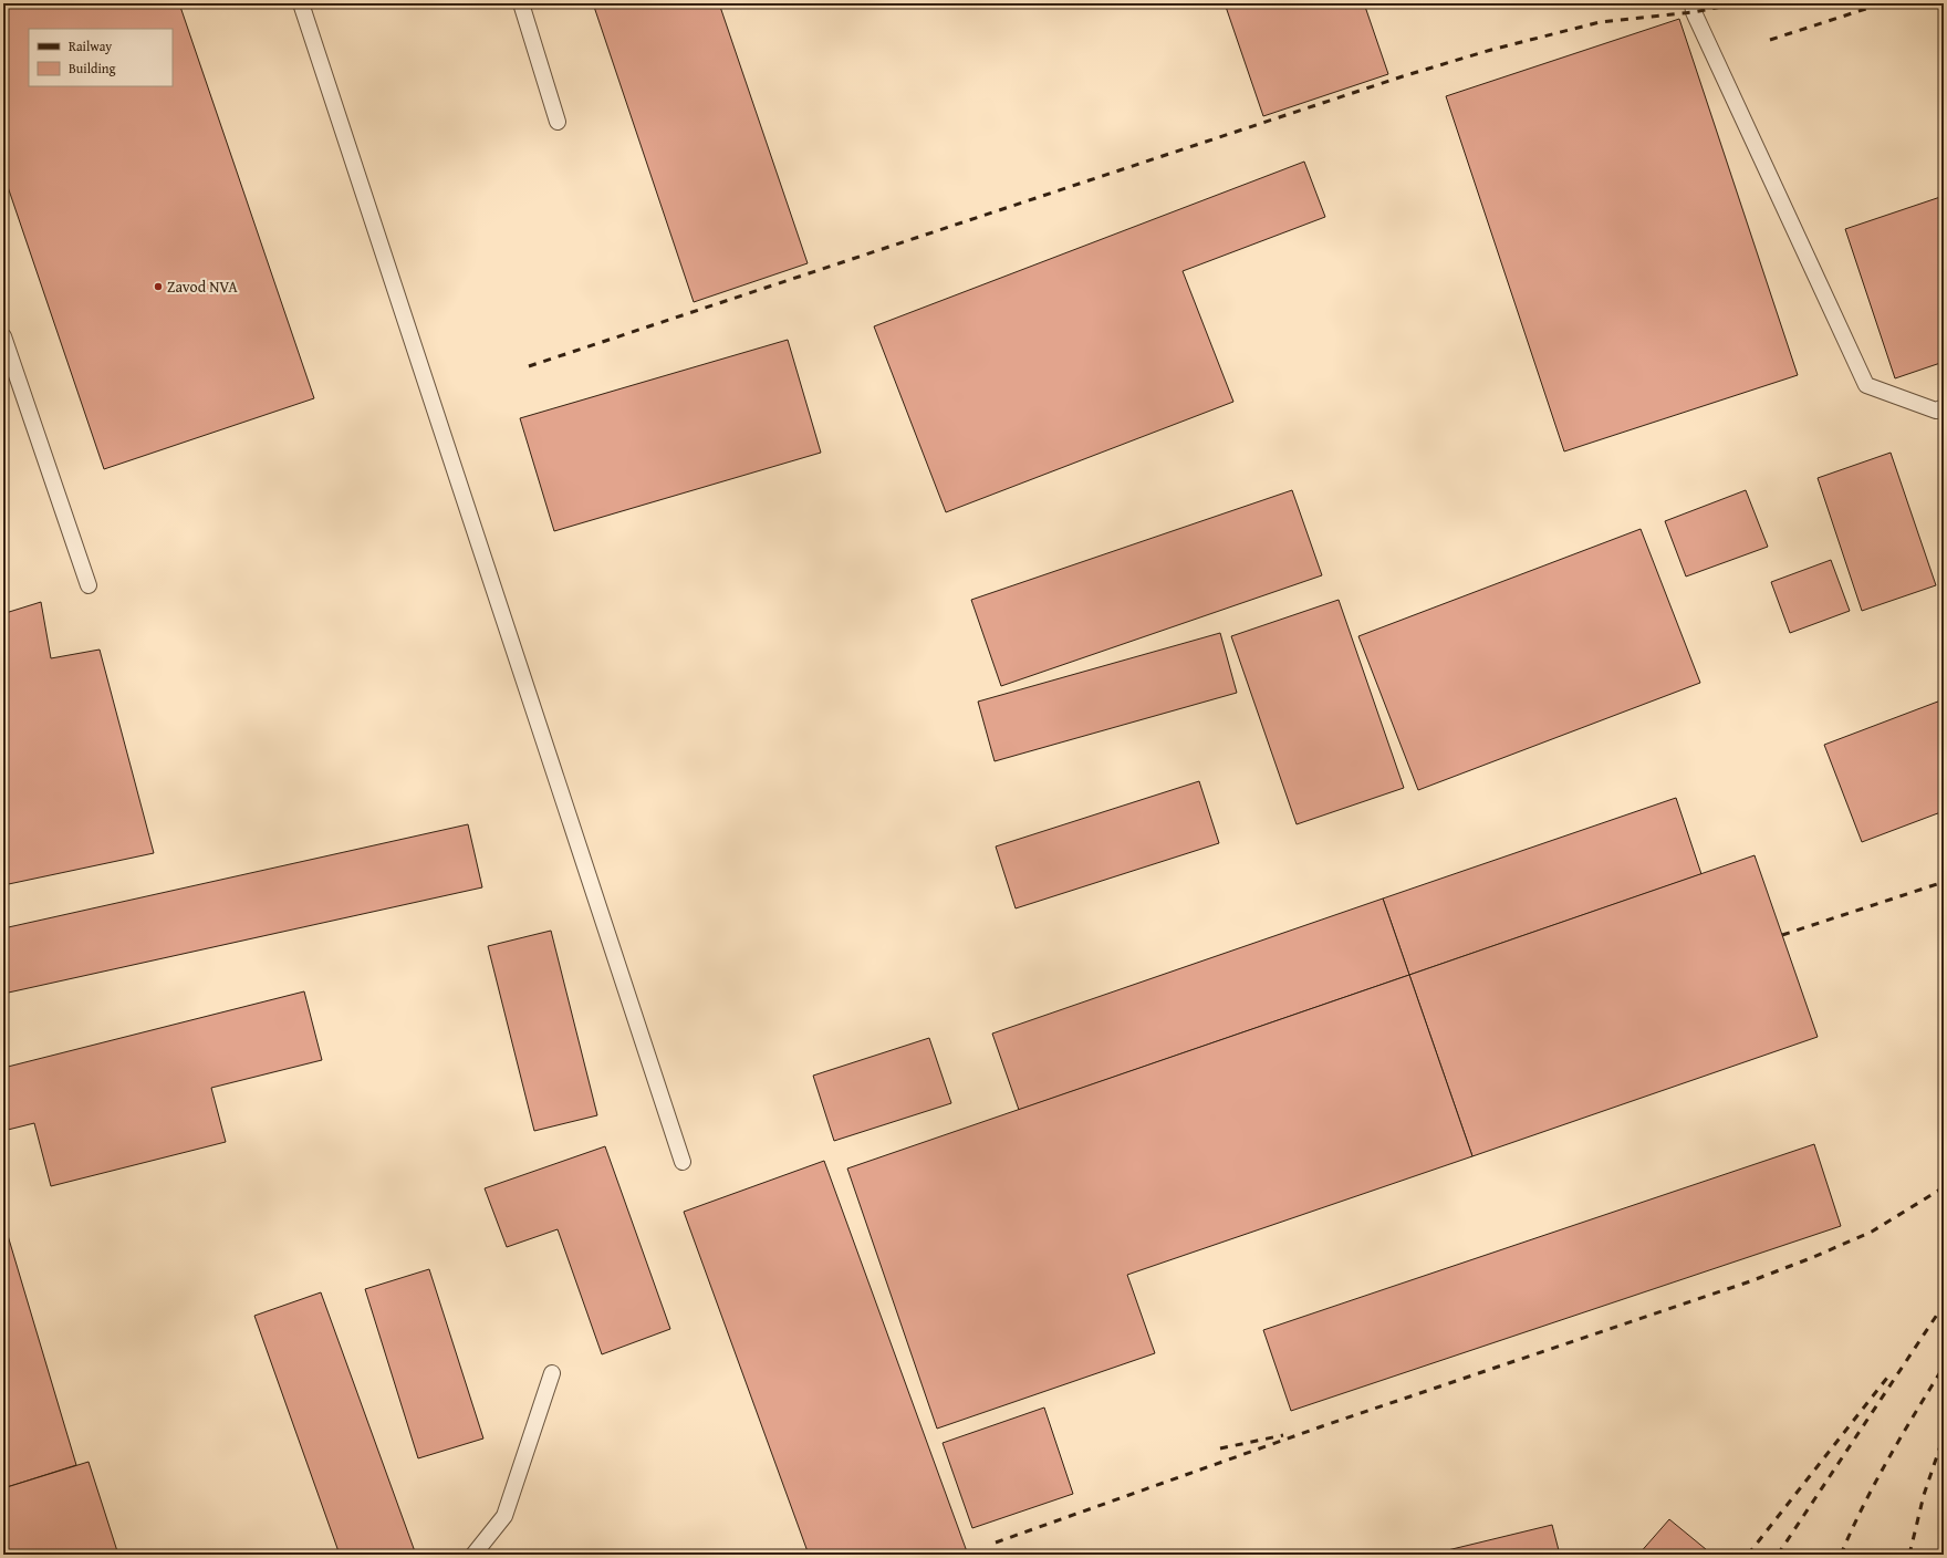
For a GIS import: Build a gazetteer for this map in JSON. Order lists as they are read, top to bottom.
{
  "places": ["Zavod NVA"],
  "legend": ["Railway", "Building"]
}
